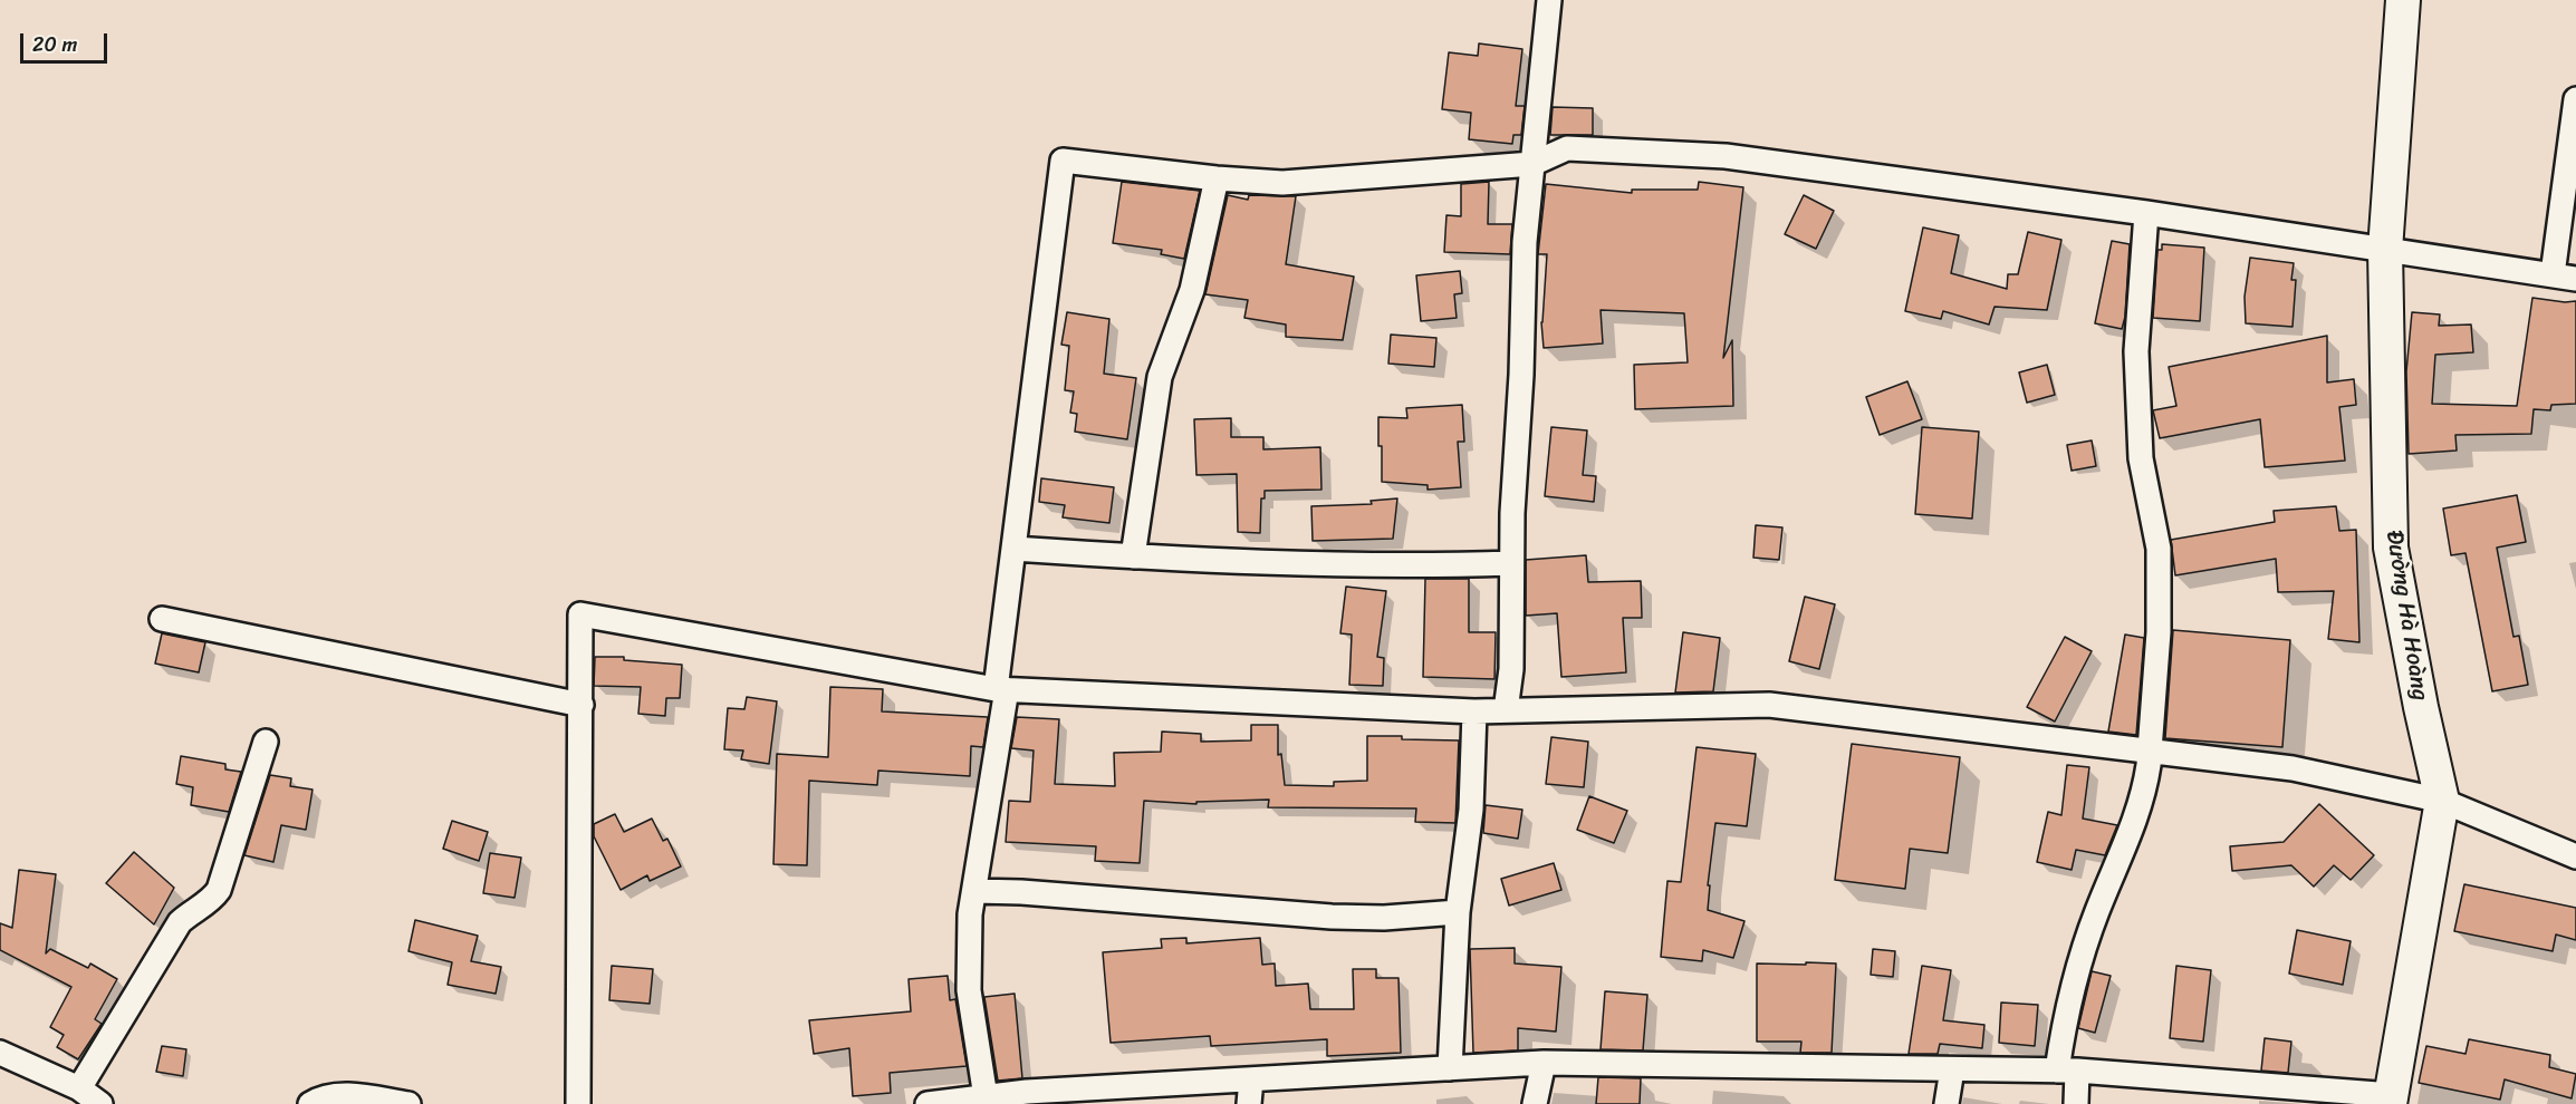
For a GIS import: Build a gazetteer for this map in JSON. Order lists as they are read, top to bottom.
{
  "streets": {
    "street": ["Đường Hà Hoàng"]
  },
  "scale_bar": "20 m"
}
